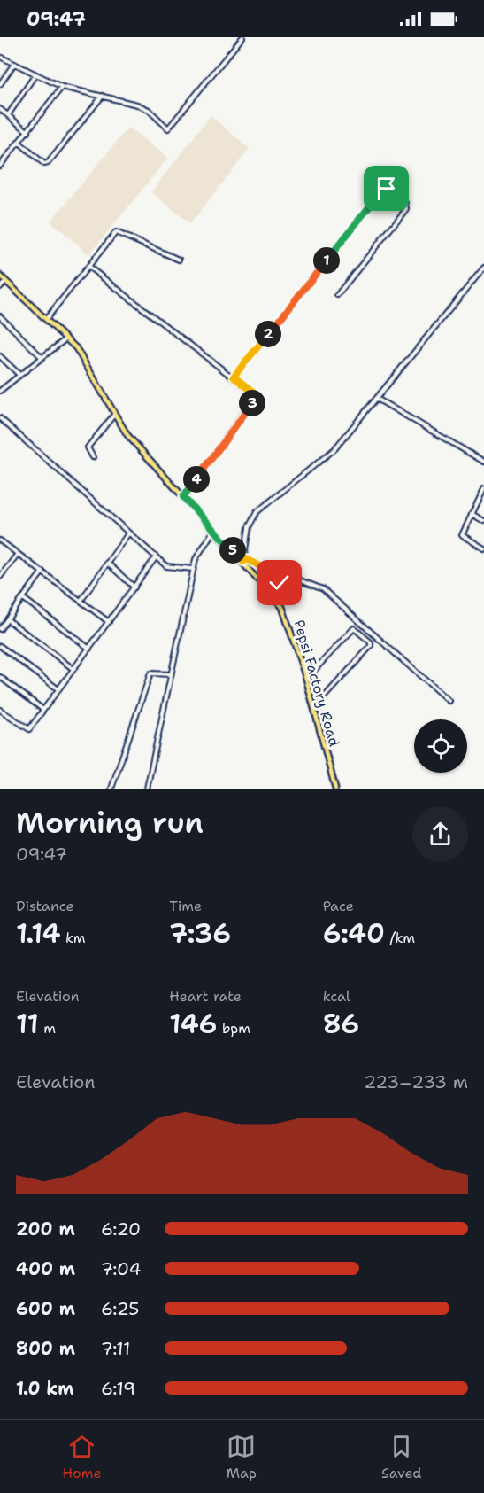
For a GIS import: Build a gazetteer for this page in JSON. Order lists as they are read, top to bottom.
{
  "streets": {
    "main road": ["Pepsi Factory Road"]
  },
  "page": {
    "status": "09:47",
    "pins": [
      "1",
      "2",
      "3",
      "4",
      "5"
    ],
    "heading": ["Morning run", "09:47"],
    "stats": [
      ["Distance", "1.14 km"],
      ["Time", "7:36"],
      ["Pace", "6:40 /km"],
      ["Elevation", "11 m"],
      ["Heart rate", "146 bpm"],
      ["kcal", "86"]
    ],
    "chart": ["Elevation", "223–233 m"],
    "list": [
      {
        "name": "200 m",
        "note": "6:20"
      },
      {
        "name": "400 m",
        "note": "7:04"
      },
      {
        "name": "600 m",
        "note": "6:25"
      },
      {
        "name": "800 m",
        "note": "7:11"
      },
      {
        "name": "1.0 km",
        "note": "6:19"
      }
    ],
    "tabs": ["Home", "Map", "Saved"]
  }
}
